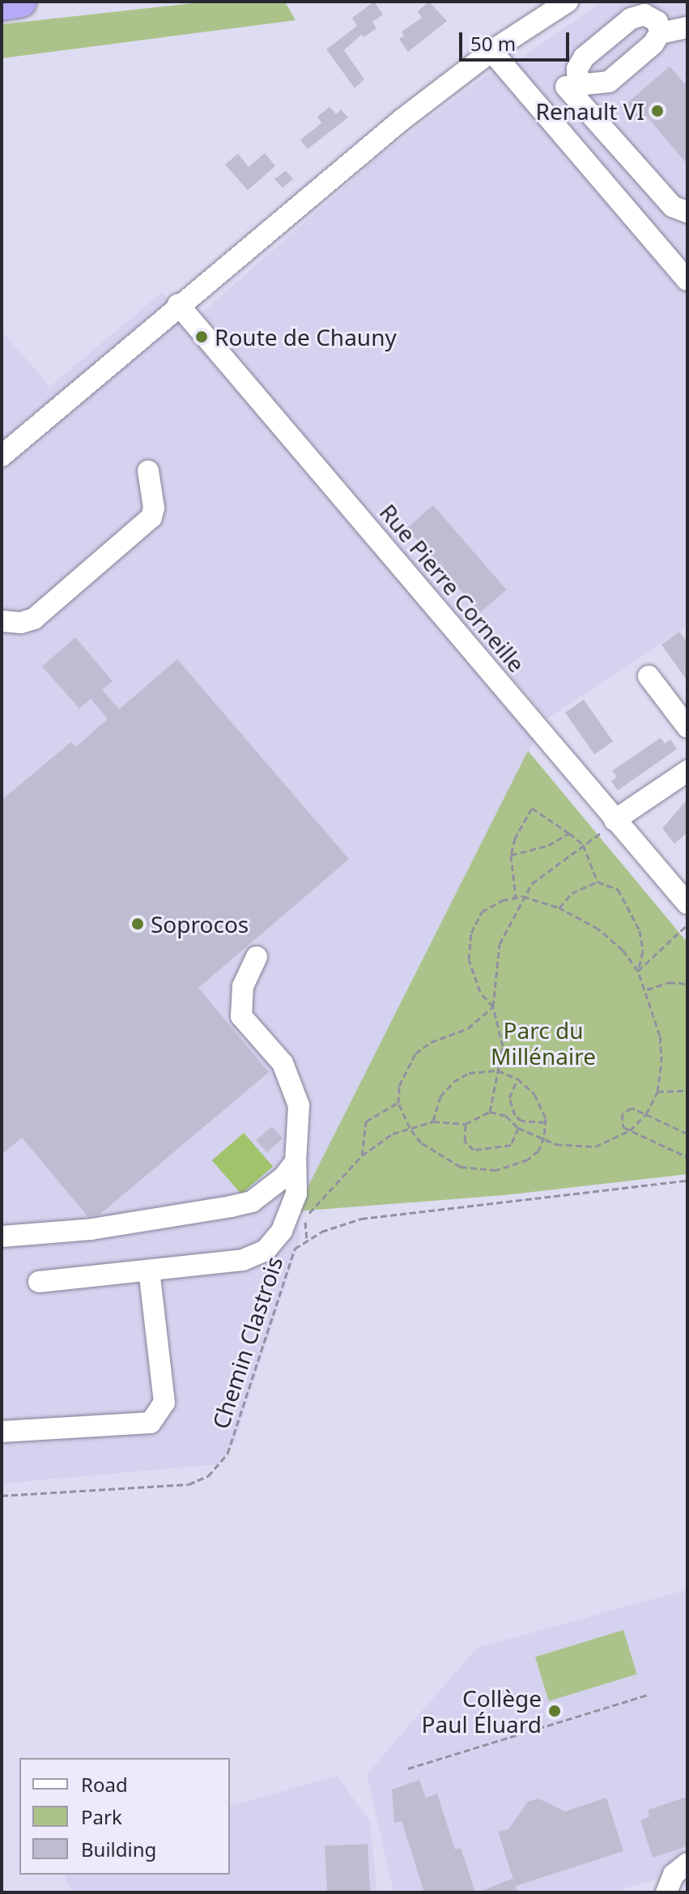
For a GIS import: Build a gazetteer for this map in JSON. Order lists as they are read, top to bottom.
{
  "streets": {
    "street": ["Rue Pierre Corneille"],
    "path": ["Chemin Clastrois"]
  },
  "parks": ["Parc du Millénaire"],
  "places": [
    "Renault VI",
    "Route de Chauny",
    "Soprocos",
    "Collège Paul Éluard"
  ],
  "legend": ["Road", "Park", "Building"],
  "scale_bar": "50 m"
}
